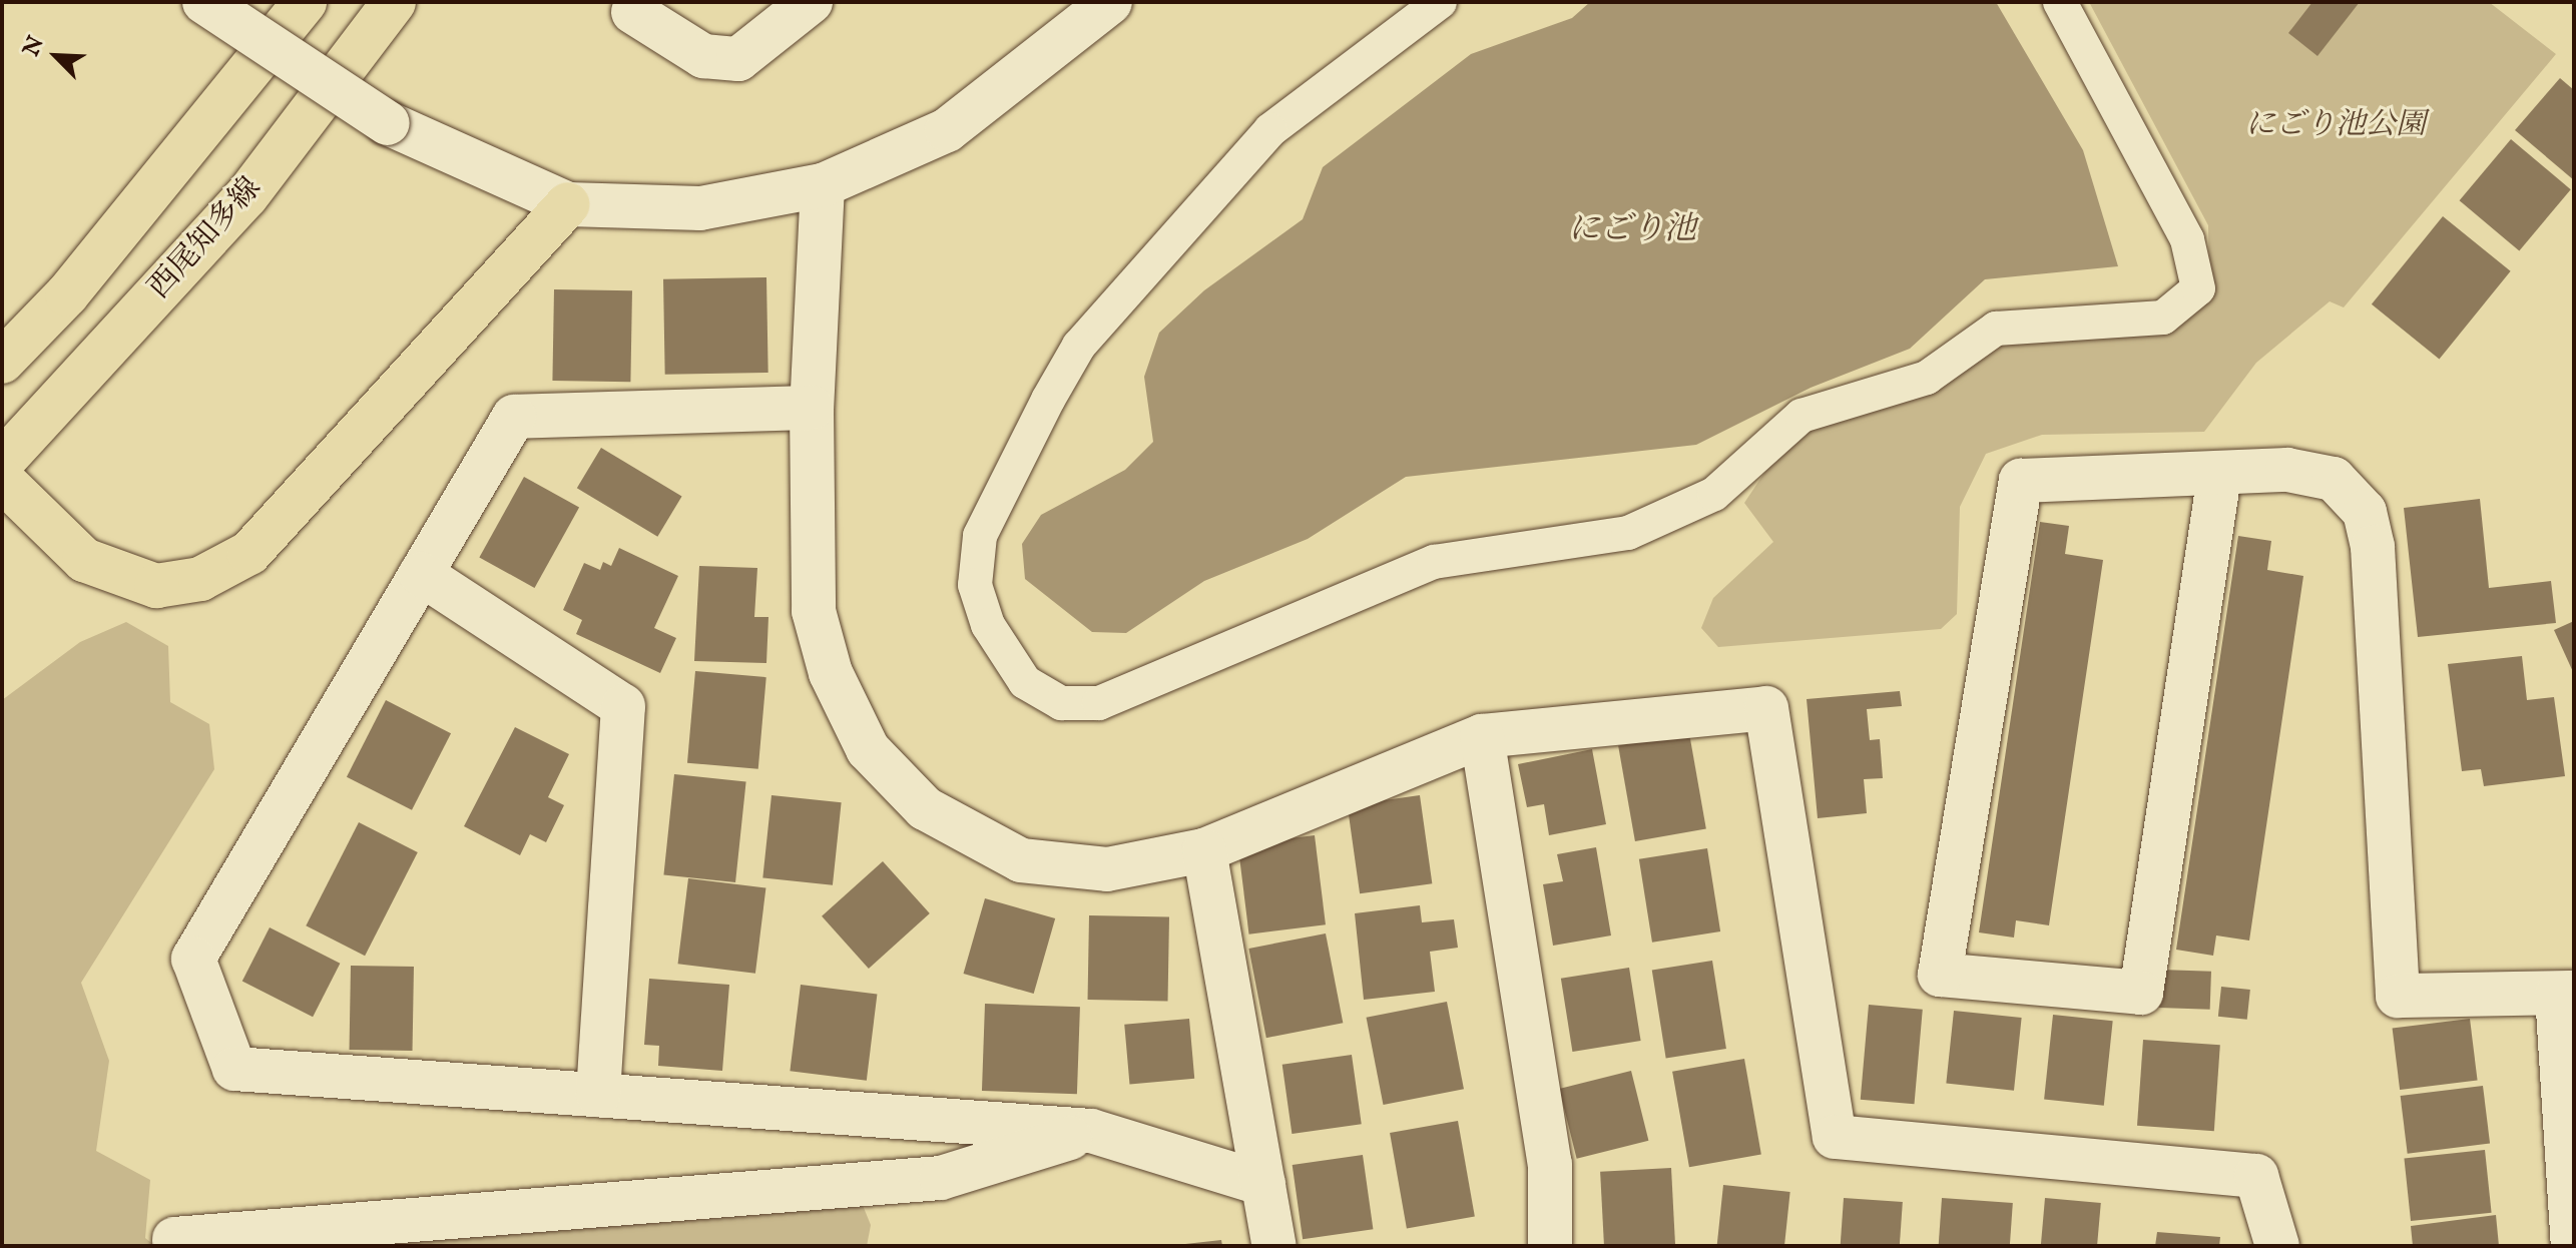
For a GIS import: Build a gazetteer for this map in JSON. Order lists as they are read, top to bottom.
{
  "streets": {
    "main road": ["西尾知多線"]
  },
  "water": ["にごり池"],
  "parks": ["にごり池公園"],
  "north": "top left"
}
